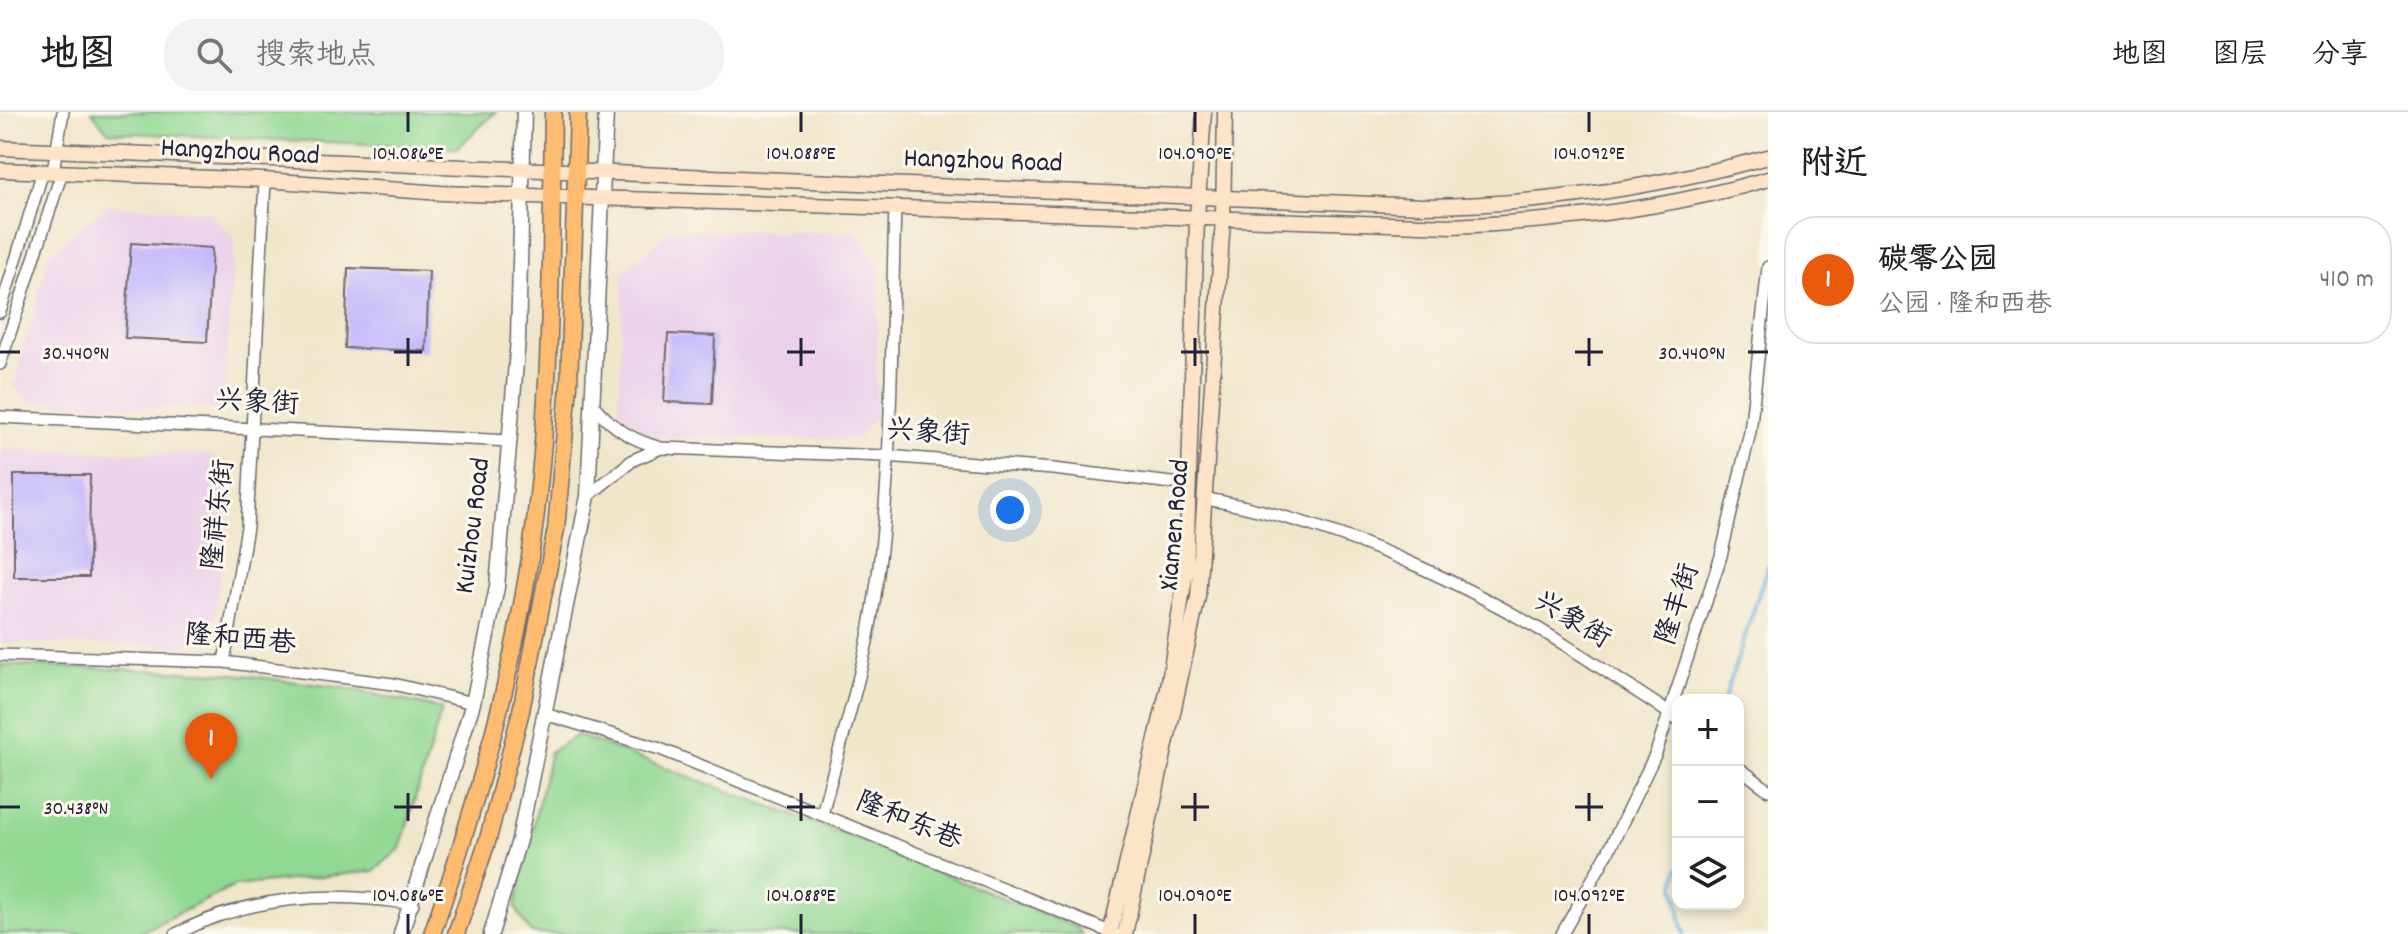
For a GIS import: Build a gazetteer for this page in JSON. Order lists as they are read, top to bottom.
{
  "streets": {
    "main road": ["Hangzhou Road", "Xiamen Road", "Kuizhou Road"],
    "street": [
      "兴象街",
      "隆祥东街",
      "隆丰街",
      "隆和西巷",
      "隆和东巷"
    ]
  },
  "crossings": [
    ["Hangzhou Road", "隆祥东街"],
    ["Hangzhou Road", "Xiamen Road"],
    ["Hangzhou Road", "Kuizhou Road"],
    ["兴象街", "隆祥东街"],
    ["兴象街", "Xiamen Road"],
    ["兴象街", "Kuizhou Road"],
    ["隆祥东街", "隆和西巷"],
    ["Xiamen Road", "隆和东巷"],
    ["Kuizhou Road", "隆和西巷"]
  ],
  "page": {
    "header": "地图",
    "search": "搜索地点",
    "nav": ["地图", "图层", "分享"],
    "heading": "附近",
    "list": [
      {
        "mark": "1",
        "name": "碳零公园",
        "note": "公园 · 隆和西巷",
        "value": "410 m"
      }
    ],
    "map_buttons": ["+", "−"],
    "pins": "1"
  },
  "coordinates": [
    "104.086°E",
    "104.088°E",
    "104.090°E",
    "104.092°E",
    "30.440°N",
    "30.438°N"
  ]
}
